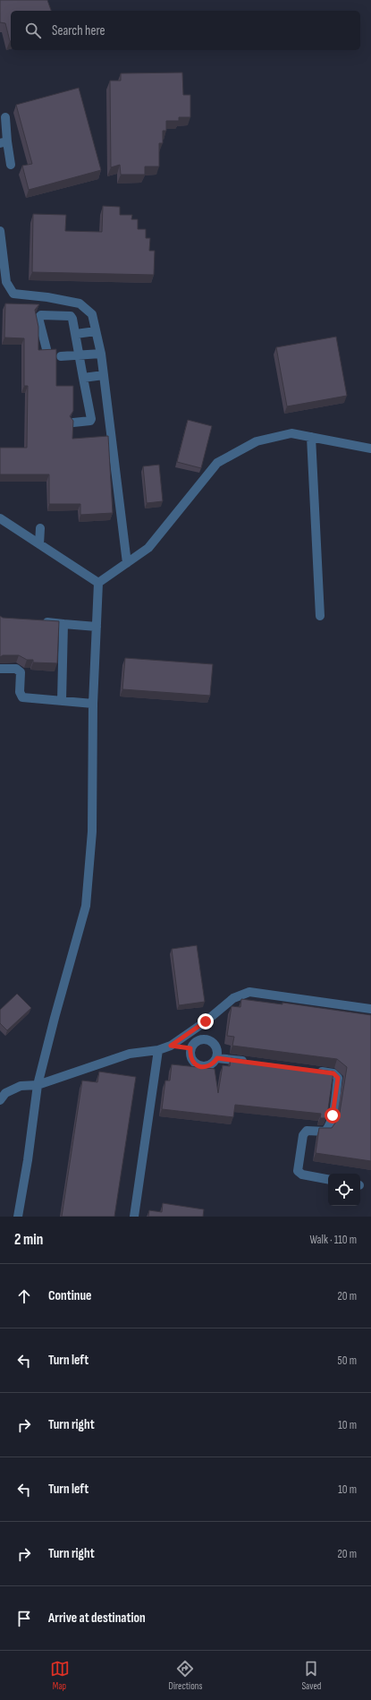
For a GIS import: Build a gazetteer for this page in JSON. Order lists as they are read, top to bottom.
{
  "page": {
    "search": "Search here",
    "heading": ["2 min", "Walk · 110 m"],
    "list": [
      ["Continue", "20 m"],
      ["Turn left", "50 m"],
      ["Turn right", "10 m"],
      ["Turn left", "10 m"],
      ["Turn right", "20 m"],
      "Arrive at destination"
    ],
    "nav": ["Map", "Directions", "Saved"]
  }
}
